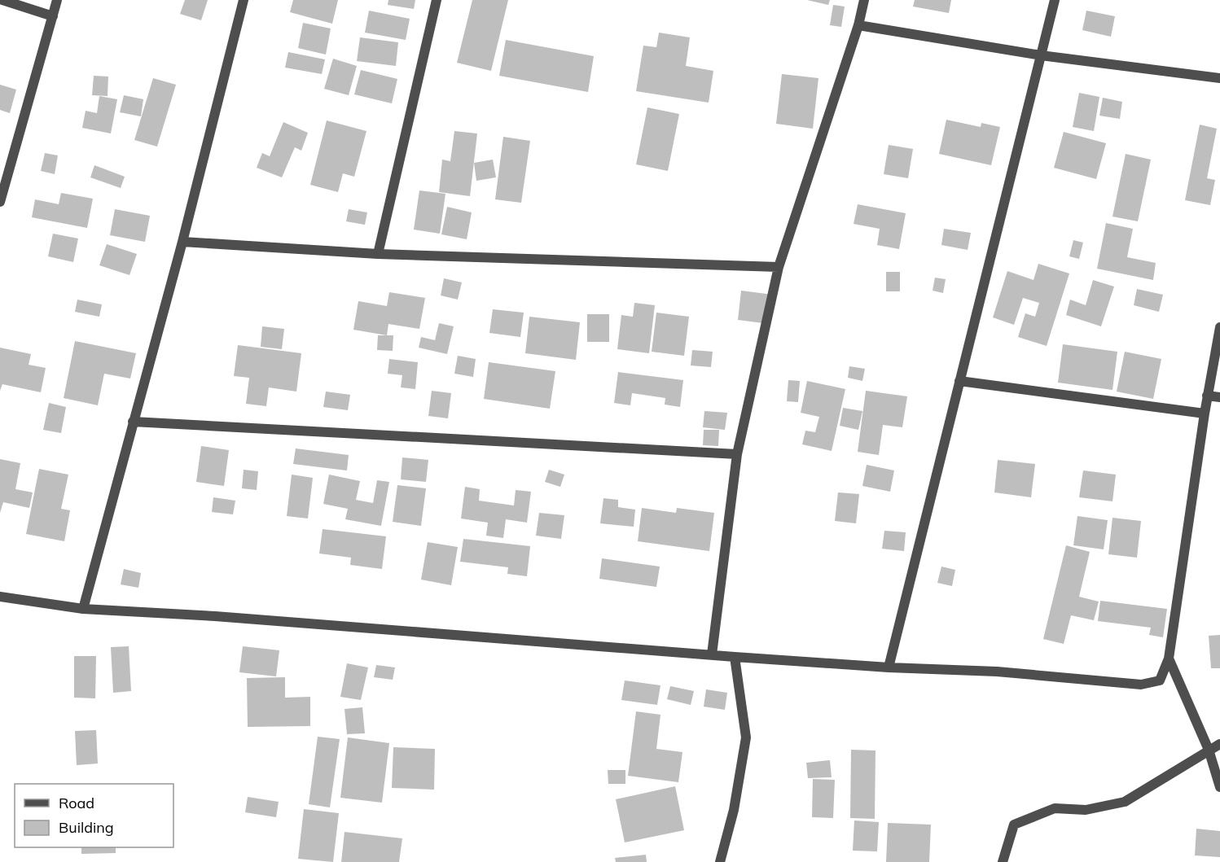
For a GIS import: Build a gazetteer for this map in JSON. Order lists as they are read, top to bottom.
{
  "legend": ["Road", "Building"]
}
